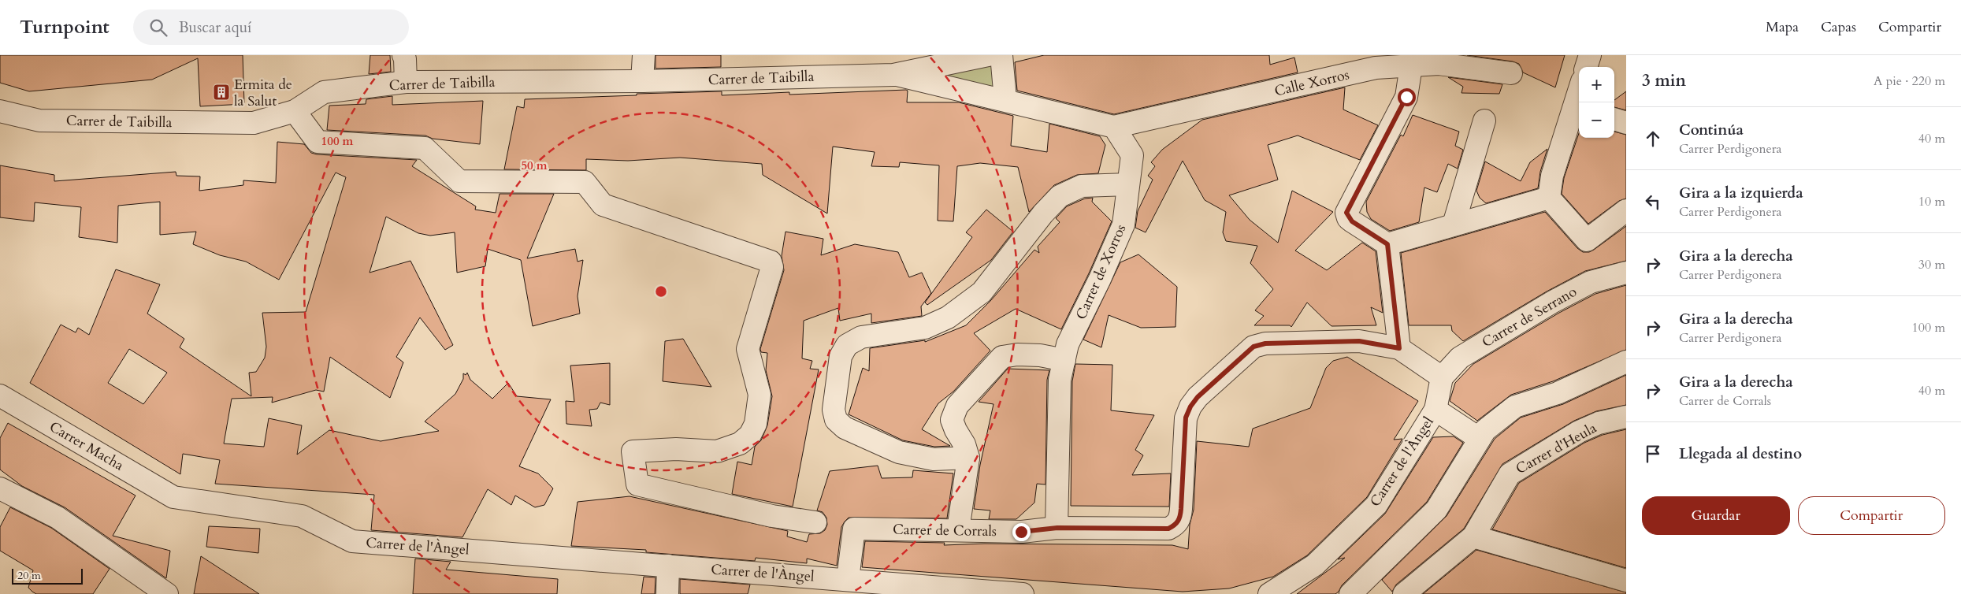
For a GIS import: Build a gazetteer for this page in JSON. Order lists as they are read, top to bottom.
{
  "streets": {
    "street": [
      "Carrer de Taibilla",
      "Calle Xorros",
      "Carrer de Xorros",
      "Carrer de Serrano",
      "Carrer Macha",
      "Carrer d'Heula",
      "Carrer de l'Àngel",
      "Carrer de Corrals"
    ]
  },
  "crossings": [
    ["Calle Xorros", "Carrer de Xorros"],
    ["Carrer de Xorros", "Carrer de Corrals"],
    ["Carrer de Serrano", "Carrer de l'Àngel"],
    ["Carrer Macha", "Carrer de l'Àngel"],
    ["Carrer de l'Àngel", "Carrer de Corrals"]
  ],
  "places": {
    "building": ["Ermita de la Salut"]
  },
  "scale_bar": "20 m",
  "page": {
    "header": "Turnpoint",
    "search": "Buscar aquí",
    "nav": ["Mapa", "Capas", "Compartir"],
    "heading": ["3 min", "A pie · 220 m"],
    "map_buttons": ["+", "−"],
    "list": [
      ["Continúa", "Carrer Perdigonera", "40 m"],
      ["Gira a la izquierda", "Carrer Perdigonera", "10 m"],
      ["Gira a la derecha", "Carrer Perdigonera", "30 m"],
      ["Gira a la derecha", "Carrer Perdigonera", "100 m"],
      ["Gira a la derecha", "Carrer de Corrals", "40 m"],
      "Llegada al destino"
    ],
    "buttons": ["Guardar", "Compartir"],
    "scale": "20 m"
  },
  "rings": ["100 m", "50 m"]
}
